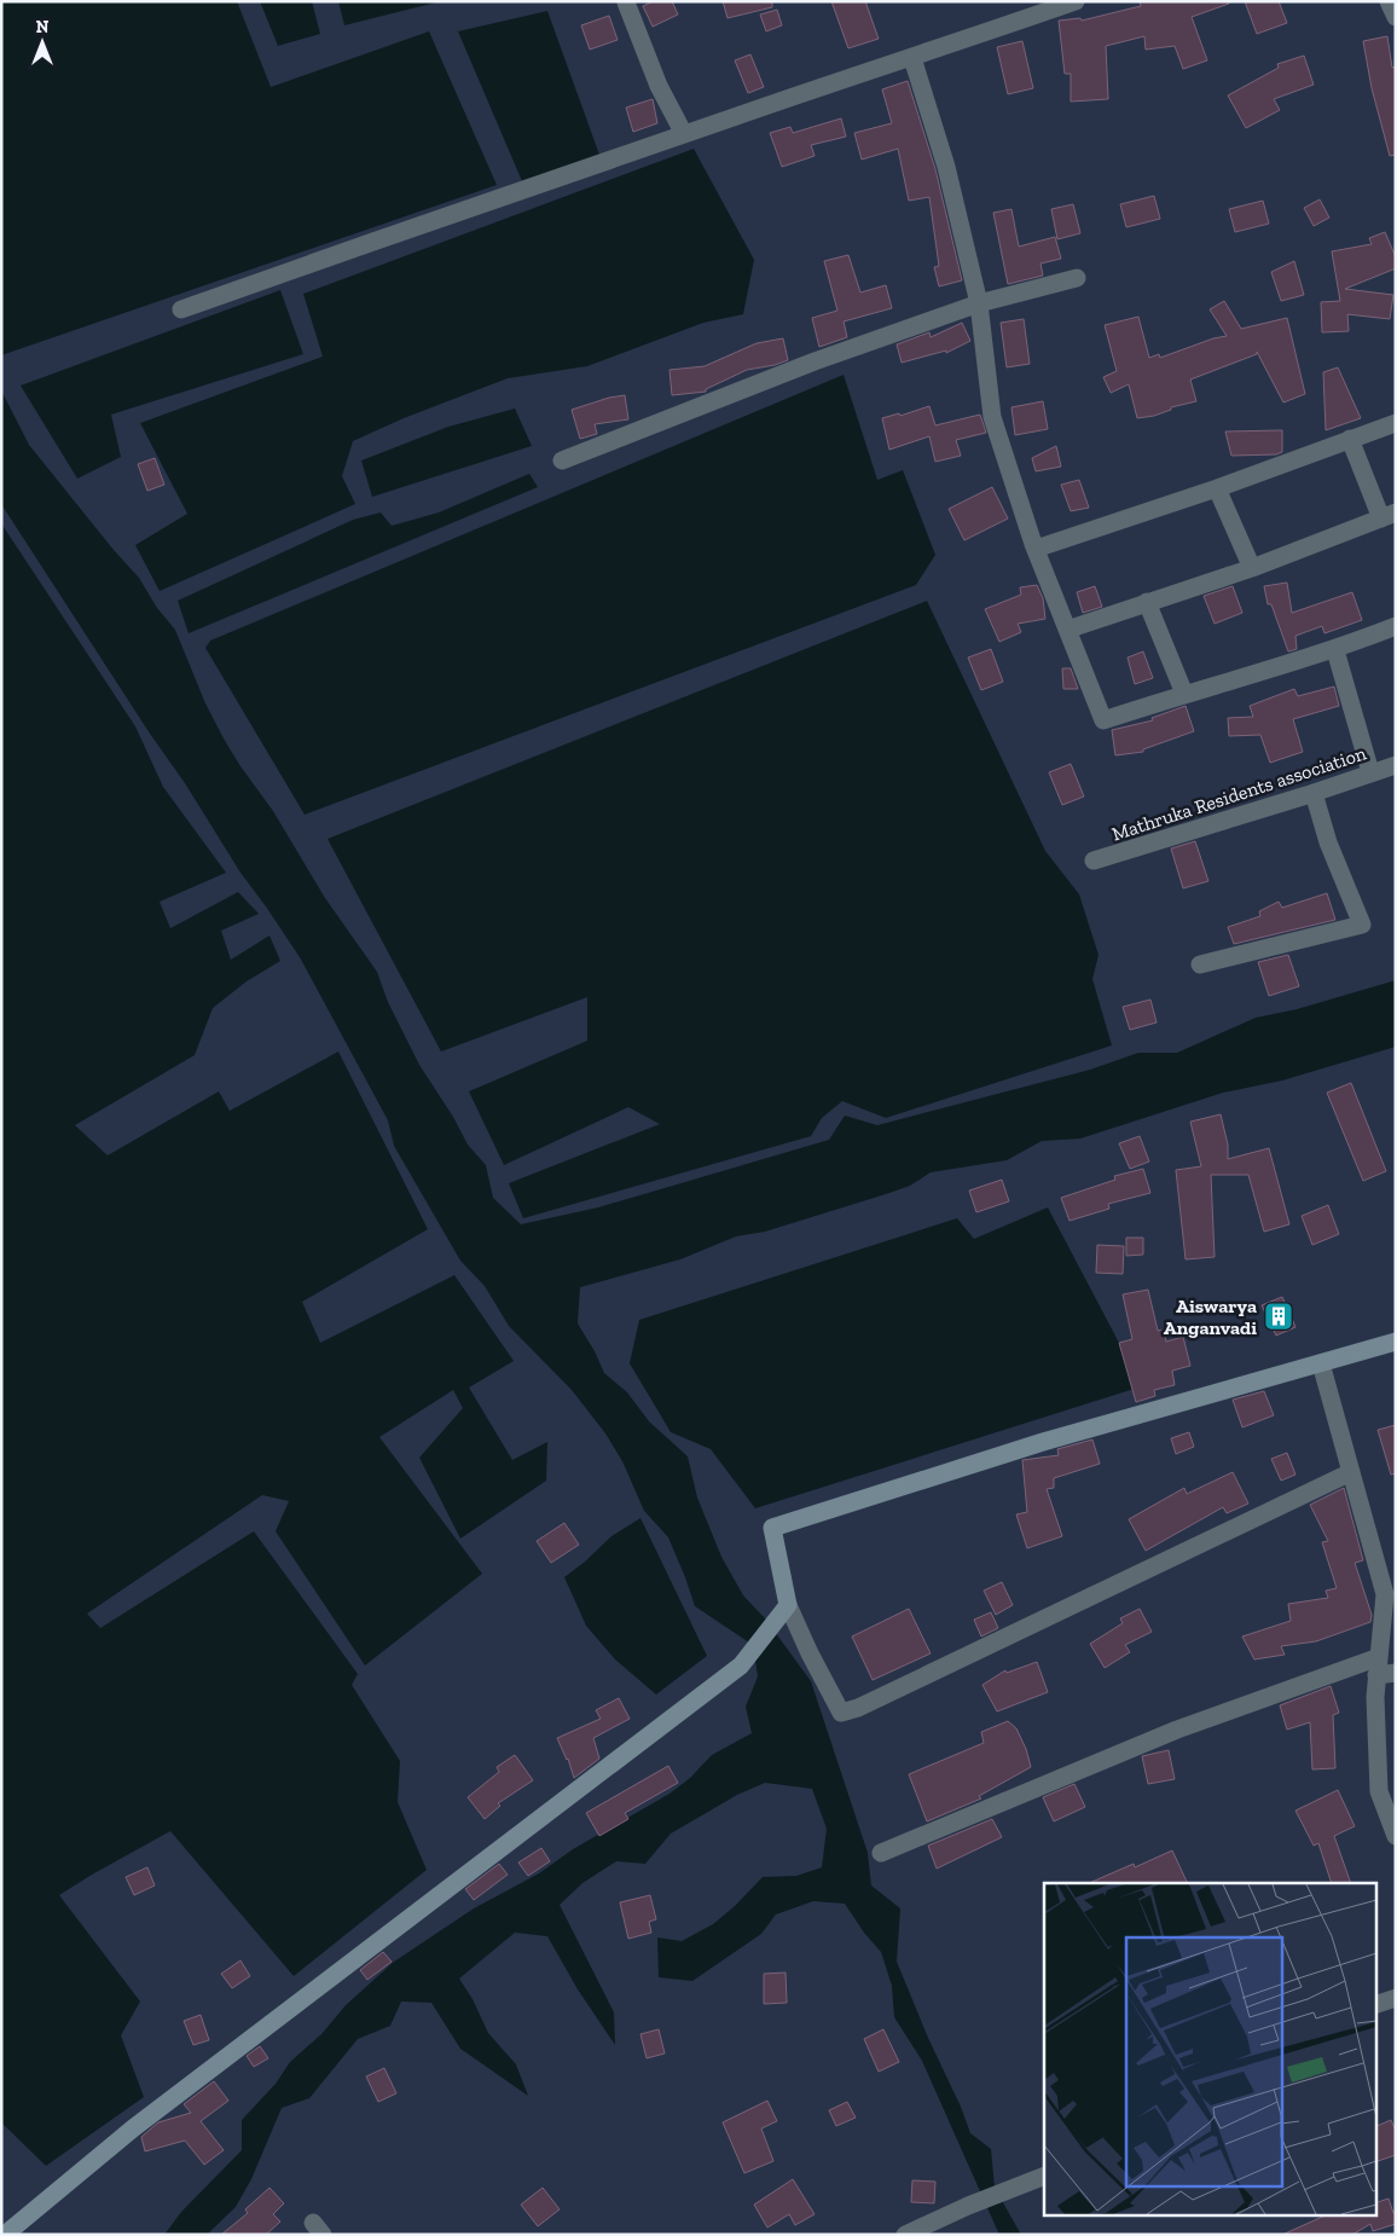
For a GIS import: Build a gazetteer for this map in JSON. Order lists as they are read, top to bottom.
{
  "streets": {
    "street": ["Mathruka Residents association"]
  },
  "places": {
    "building": ["Aiswarya Anganvadi"]
  },
  "north": "top"
}
